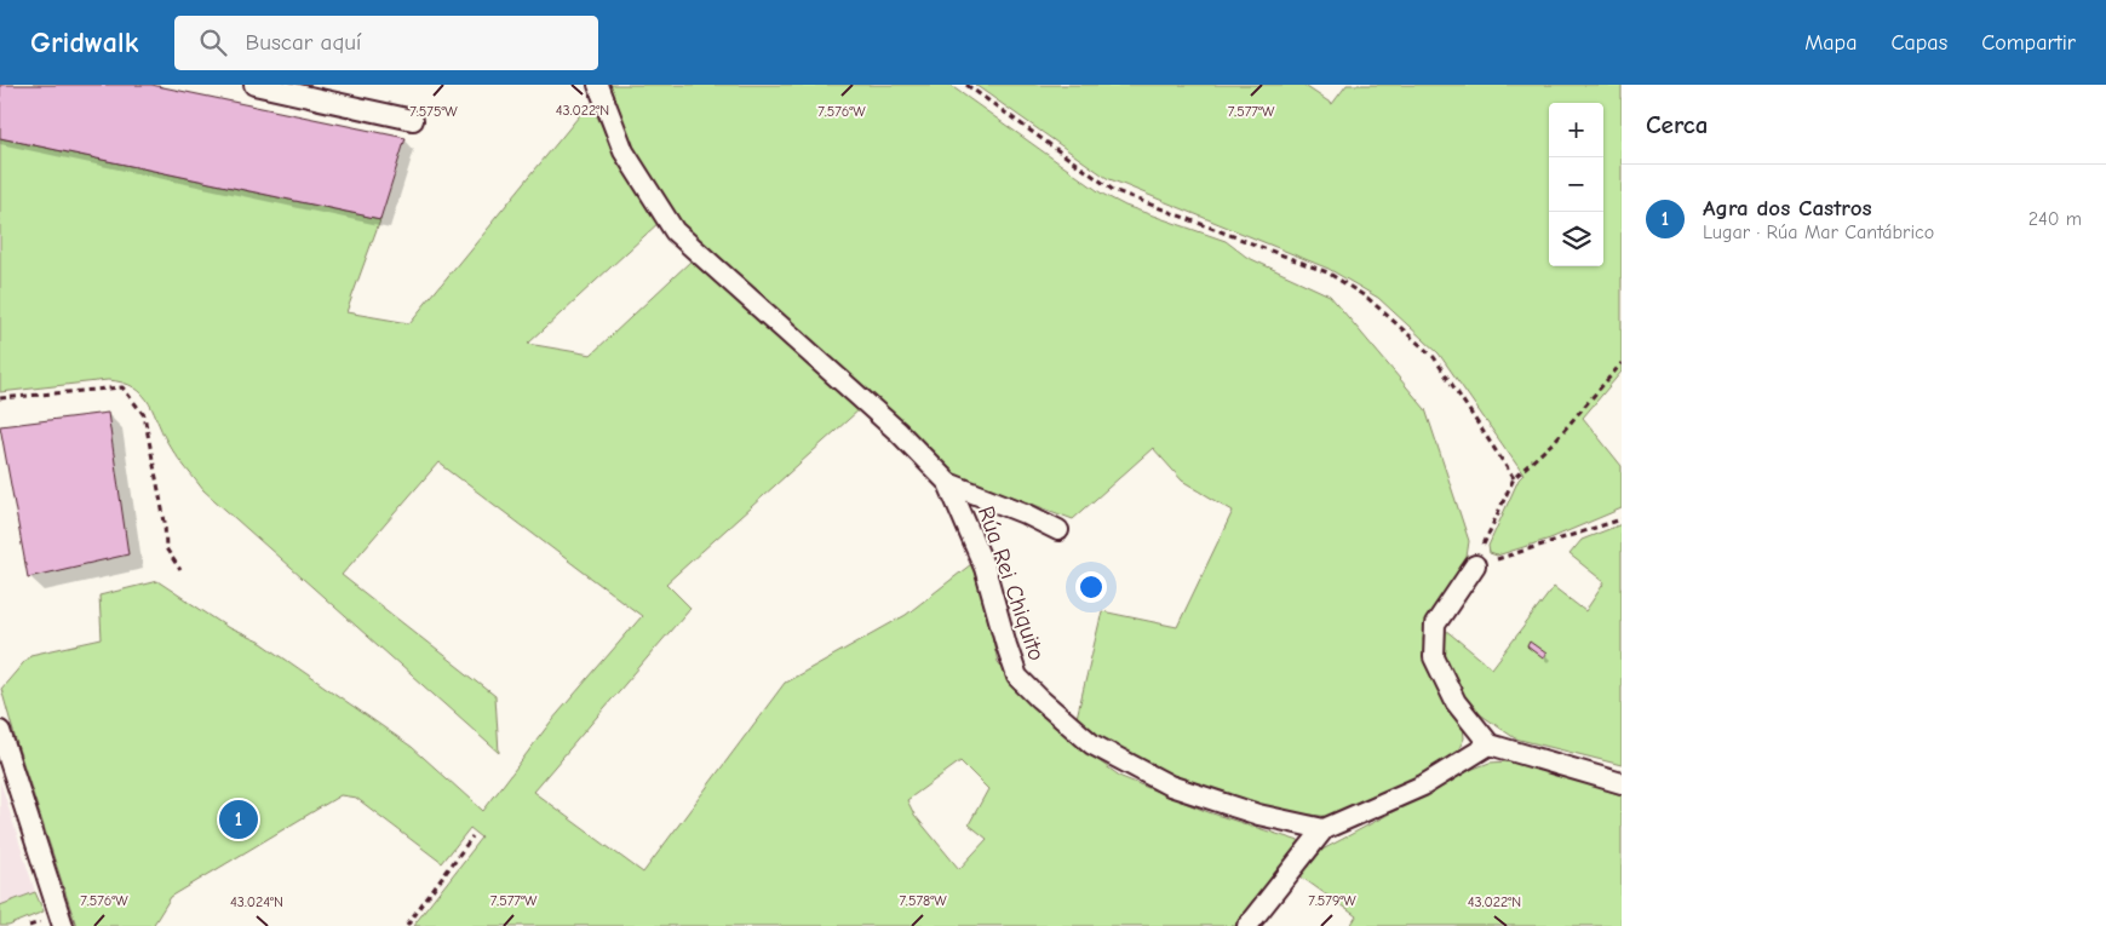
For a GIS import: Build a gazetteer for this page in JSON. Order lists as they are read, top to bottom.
{
  "streets": {
    "street": ["Rúa Rei Chiquito"]
  },
  "page": {
    "header": "Gridwalk",
    "search": "Buscar aquí",
    "nav": ["Mapa", "Capas", "Compartir"],
    "heading": "Cerca",
    "map_buttons": ["+", "−"],
    "list": [
      {
        "mark": "1",
        "name": "Agra dos Castros",
        "note": "Lugar · Rúa Mar Cantábrico",
        "value": "240 m"
      }
    ],
    "pins": "1"
  },
  "coordinates": [
    "43.022°N",
    "7.575°W",
    "7.576°W",
    "7.577°W",
    "7.578°W",
    "7.579°W",
    "43.024°N"
  ]
}
